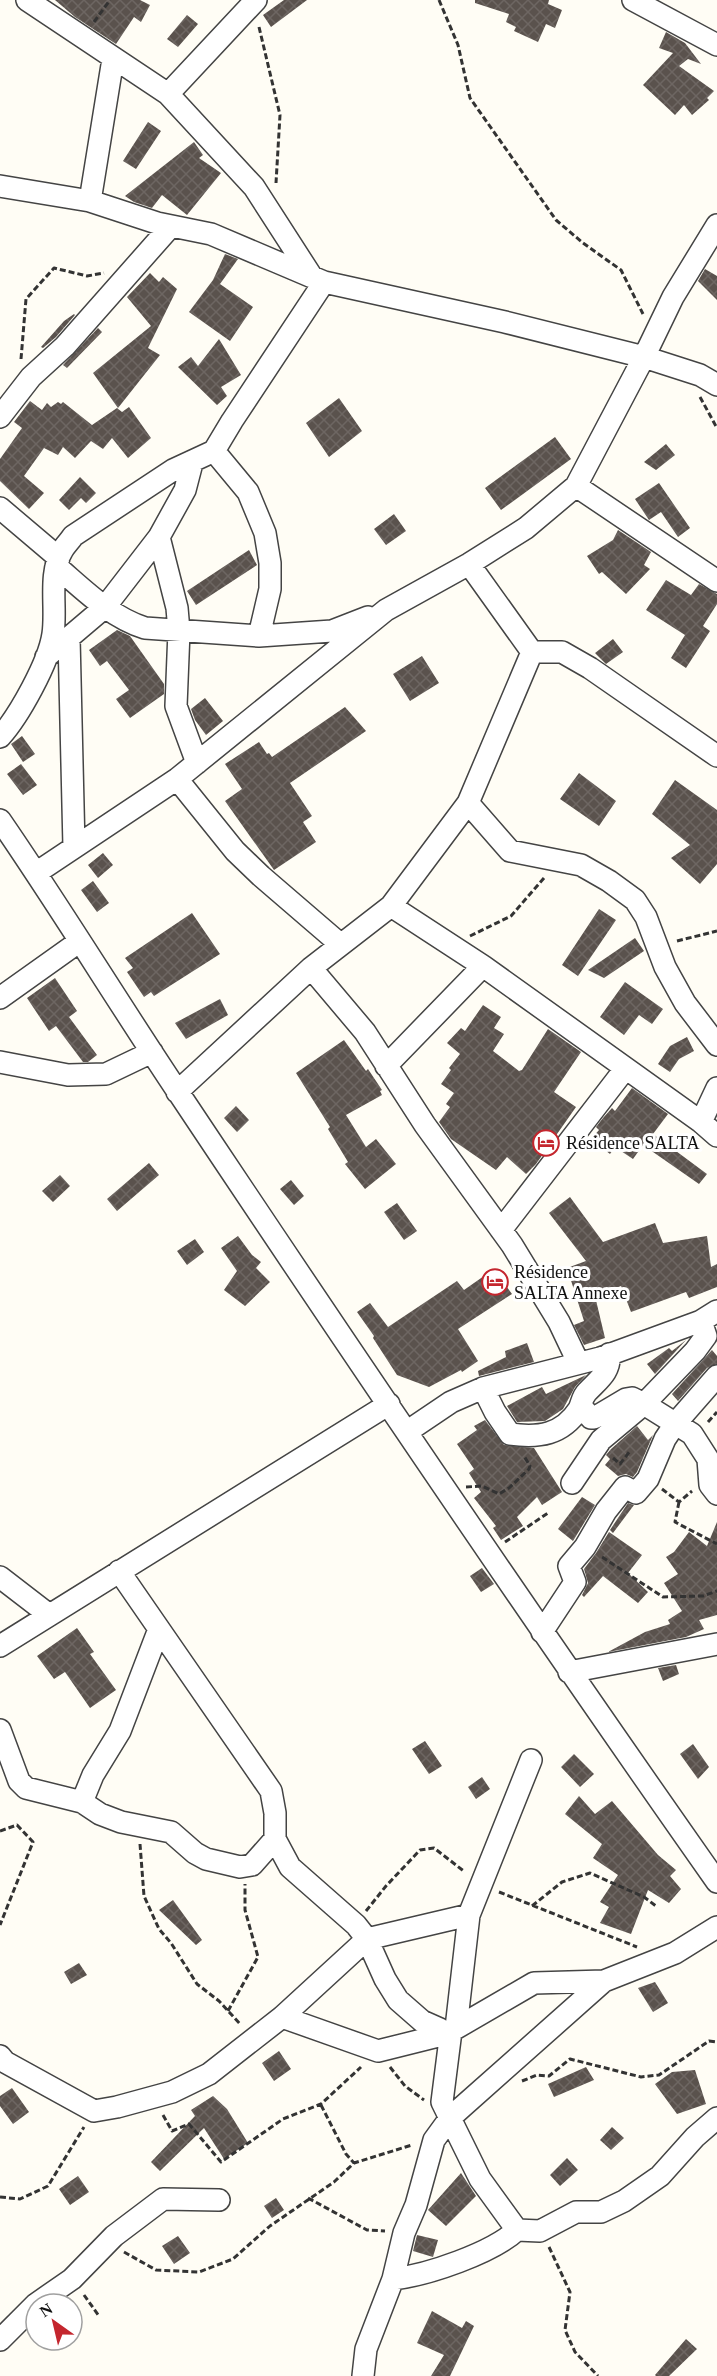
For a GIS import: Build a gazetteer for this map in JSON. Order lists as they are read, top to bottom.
{
  "places": {
    "hotel": ["Résidence SALTA", "Résidence SALTA Annexe"]
  },
  "north": "top left"
}
